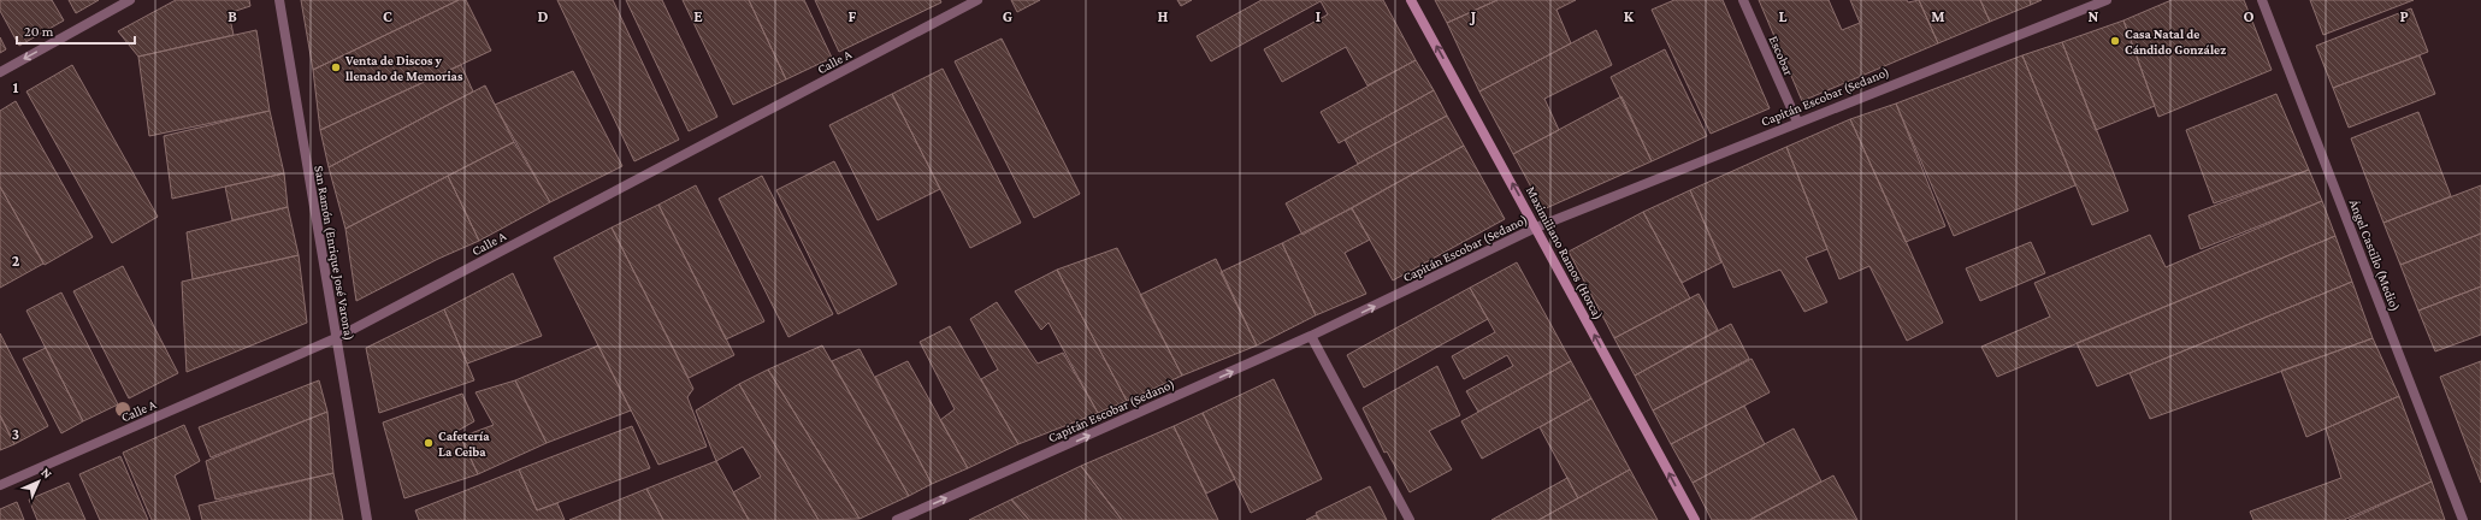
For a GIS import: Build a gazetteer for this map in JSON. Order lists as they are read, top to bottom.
{
  "streets": {
    "street": [
      "Escobar",
      "Calle A",
      "Capitán Escobar (Sedano)",
      "San Ramón (Enrique José Varona)",
      "Maximiliano Ramos (Horca)",
      "Ángel Castillo (Medio)"
    ]
  },
  "crossings": [
    ["Escobar", "Capitán Escobar (Sedano)"],
    ["Calle A", "San Ramón (Enrique José Varona)"],
    ["Capitán Escobar (Sedano)", "Maximiliano Ramos (Horca)"]
  ],
  "one_way": ["Capitán Escobar (Sedano)", "Maximiliano Ramos (Horca)"],
  "places": ["Casa Natal de Cándido González", "Venta de Discos y llenado de Memorias", "Cafetería La Ceiba"],
  "scale_bar": "20 m",
  "north": "top right",
  "grid": {
    "columns": [
      "B",
      "C",
      "D",
      "E",
      "F",
      "G",
      "H",
      "I",
      "J",
      "K",
      "L",
      "M",
      "N",
      "O",
      "P"
    ],
    "rows": ["1", "2", "3"]
  }
}
